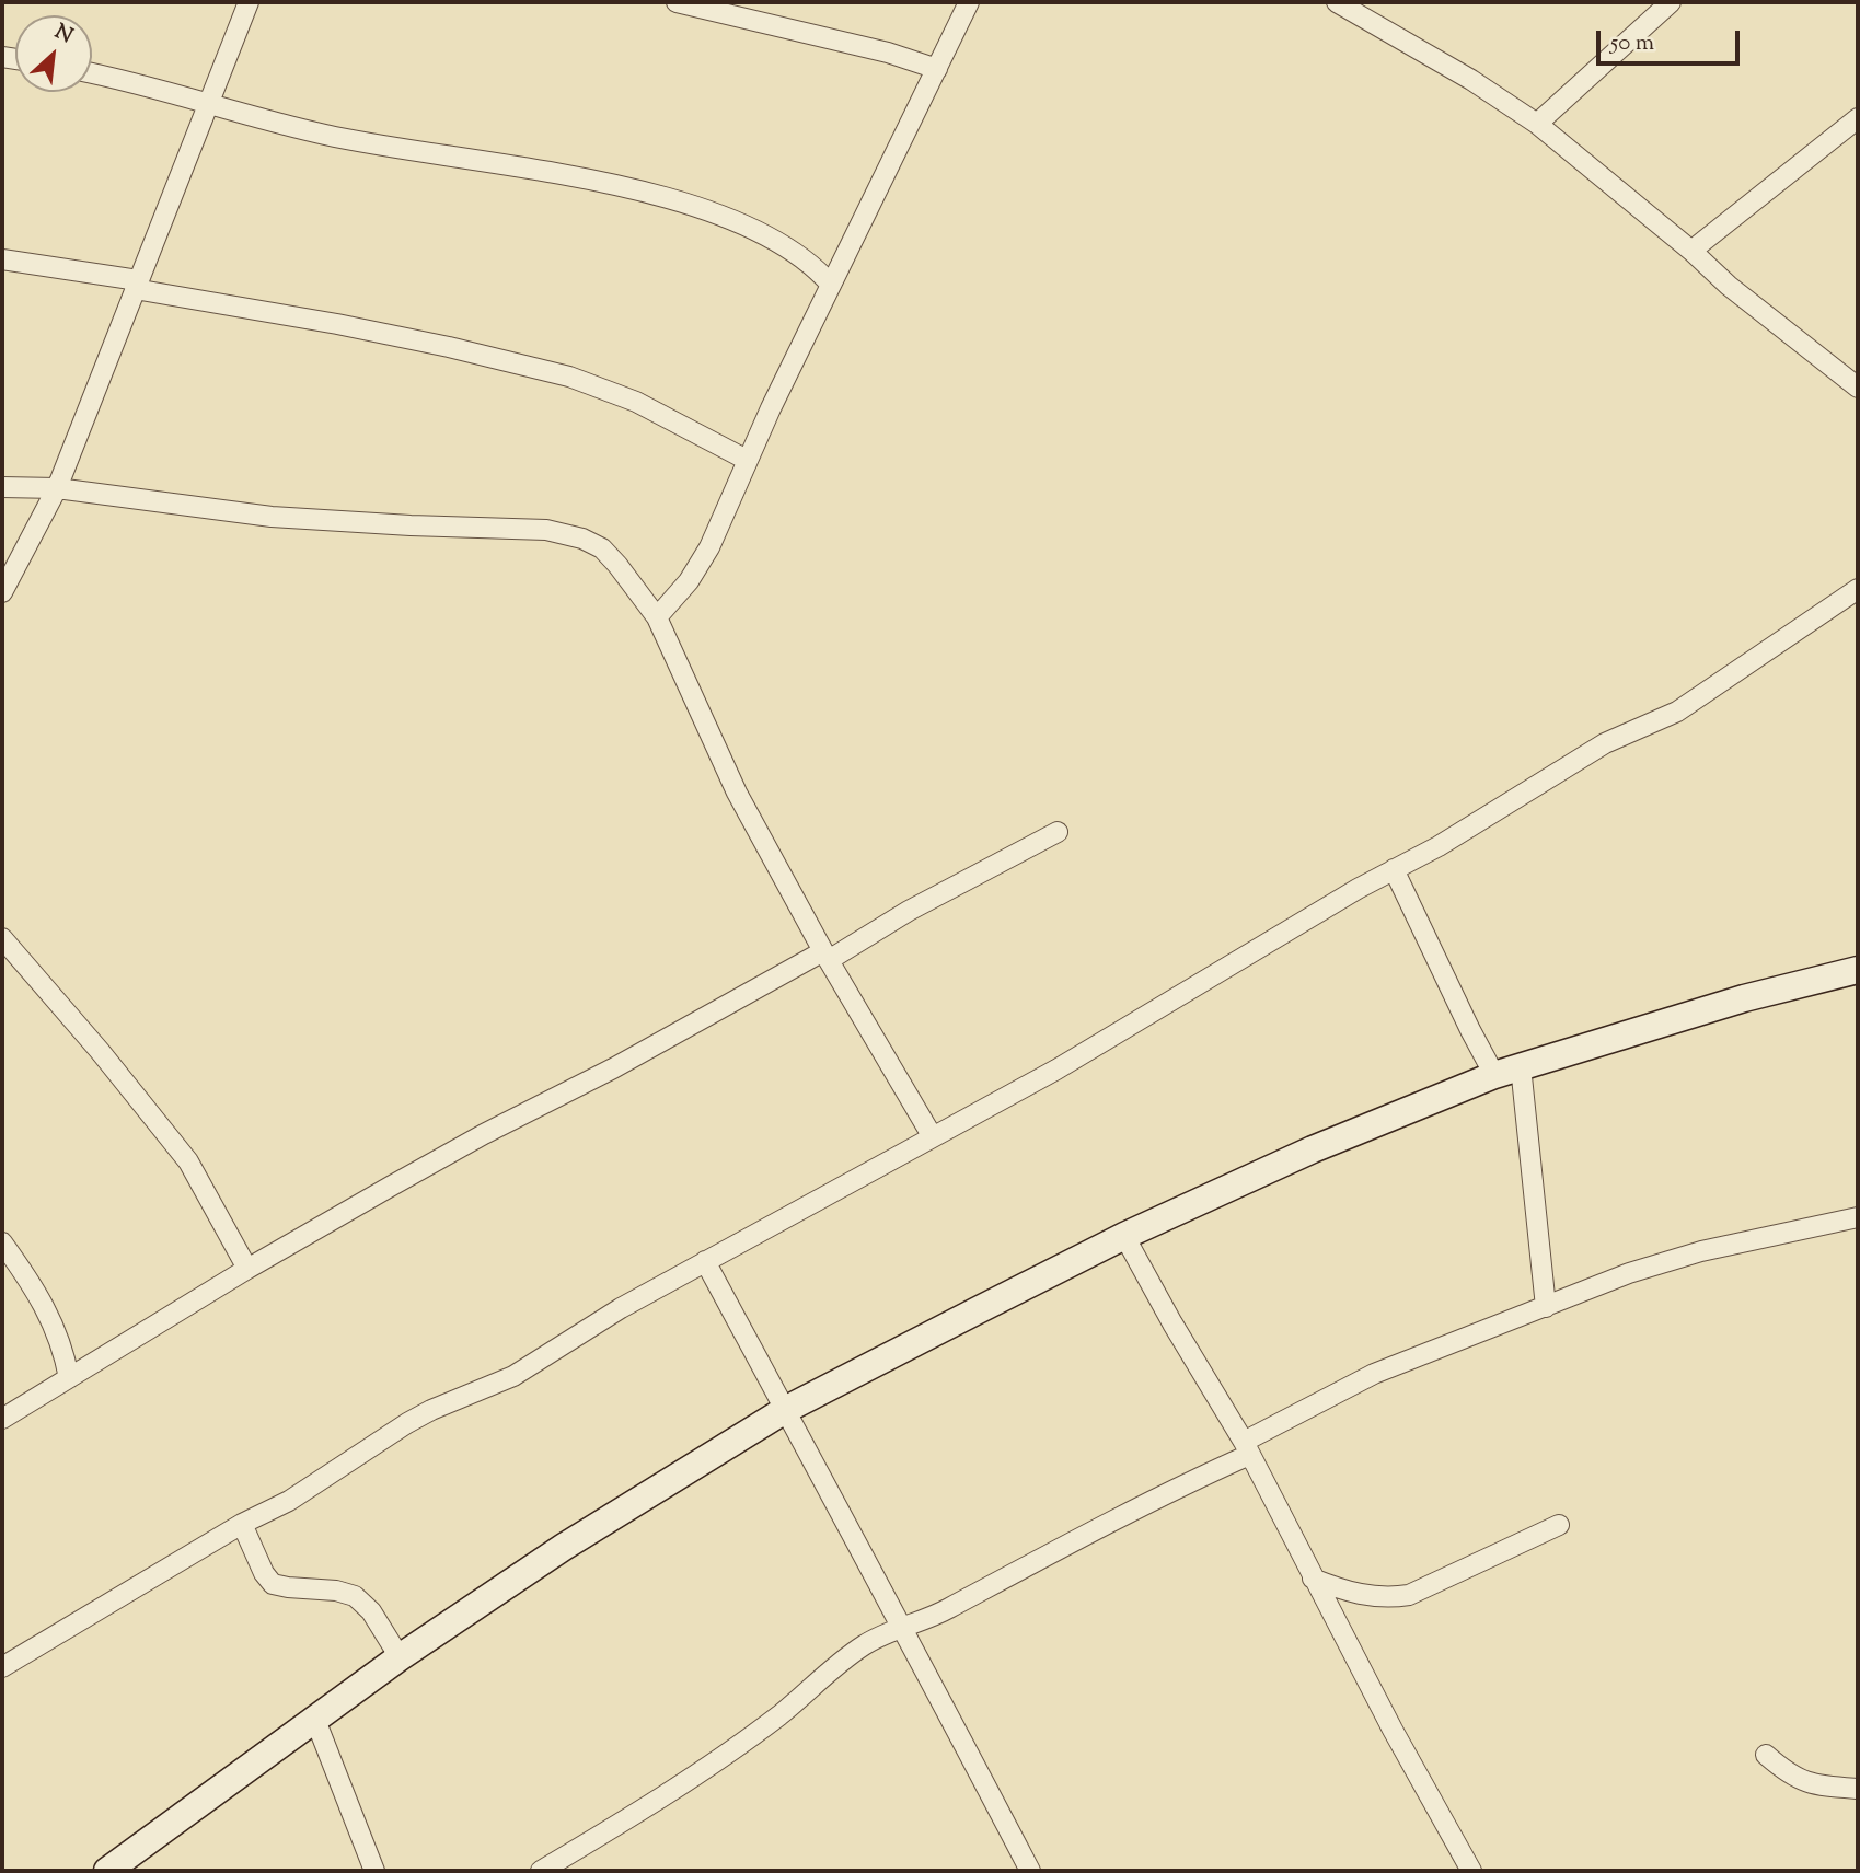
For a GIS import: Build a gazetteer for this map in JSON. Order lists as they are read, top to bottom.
{
  "scale_bar": "50 m",
  "north": "top right"
}
